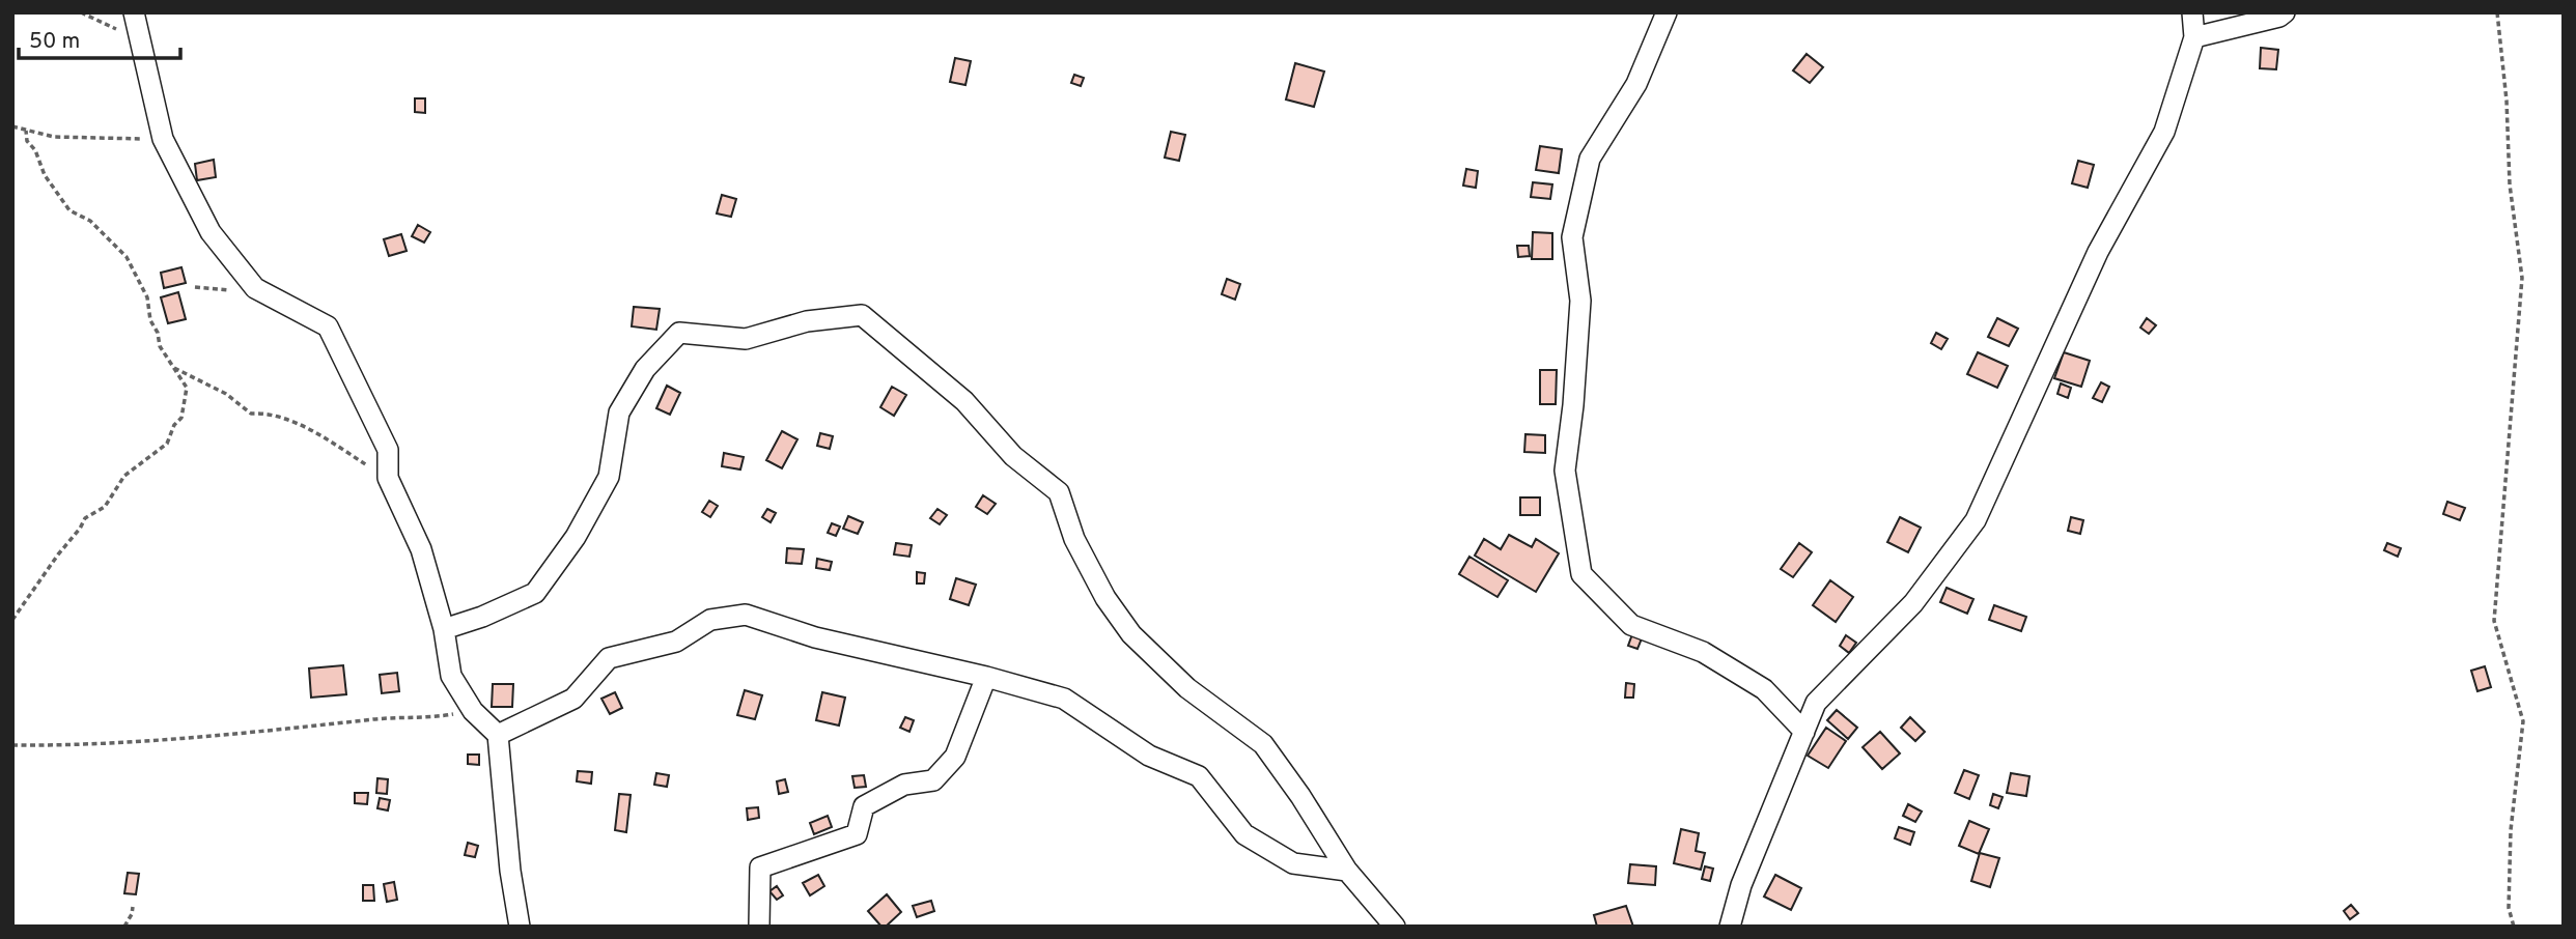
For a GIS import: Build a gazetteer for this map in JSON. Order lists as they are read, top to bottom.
{
  "scale_bar": "50 m"
}
